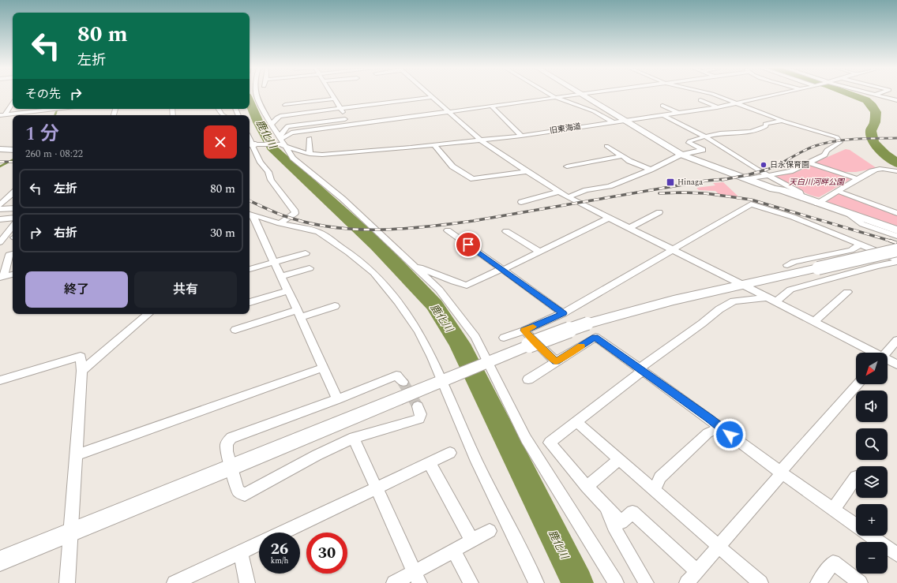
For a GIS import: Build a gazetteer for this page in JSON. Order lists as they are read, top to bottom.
{
  "streets": {
    "street": ["旧東海道"]
  },
  "water": ["鹿化川"],
  "parks": ["天白川河畔公園"],
  "places": {
    "other": ["日永保育園"],
    "transit": ["Hinaga"]
  },
  "north": "bottom left",
  "page": {
    "turn": ["80 m", "左折"],
    "then": "その先",
    "heading": ["1 分", "260 m · 08:22"],
    "list": [
      {
        "name": "左折",
        "value": "80 m"
      },
      {
        "name": "右折",
        "value": "30 m"
      }
    ],
    "buttons": ["終了", "共有"],
    "map_buttons": ["+", "−"],
    "speed": "26 km/h",
    "limit": "30"
  }
}
